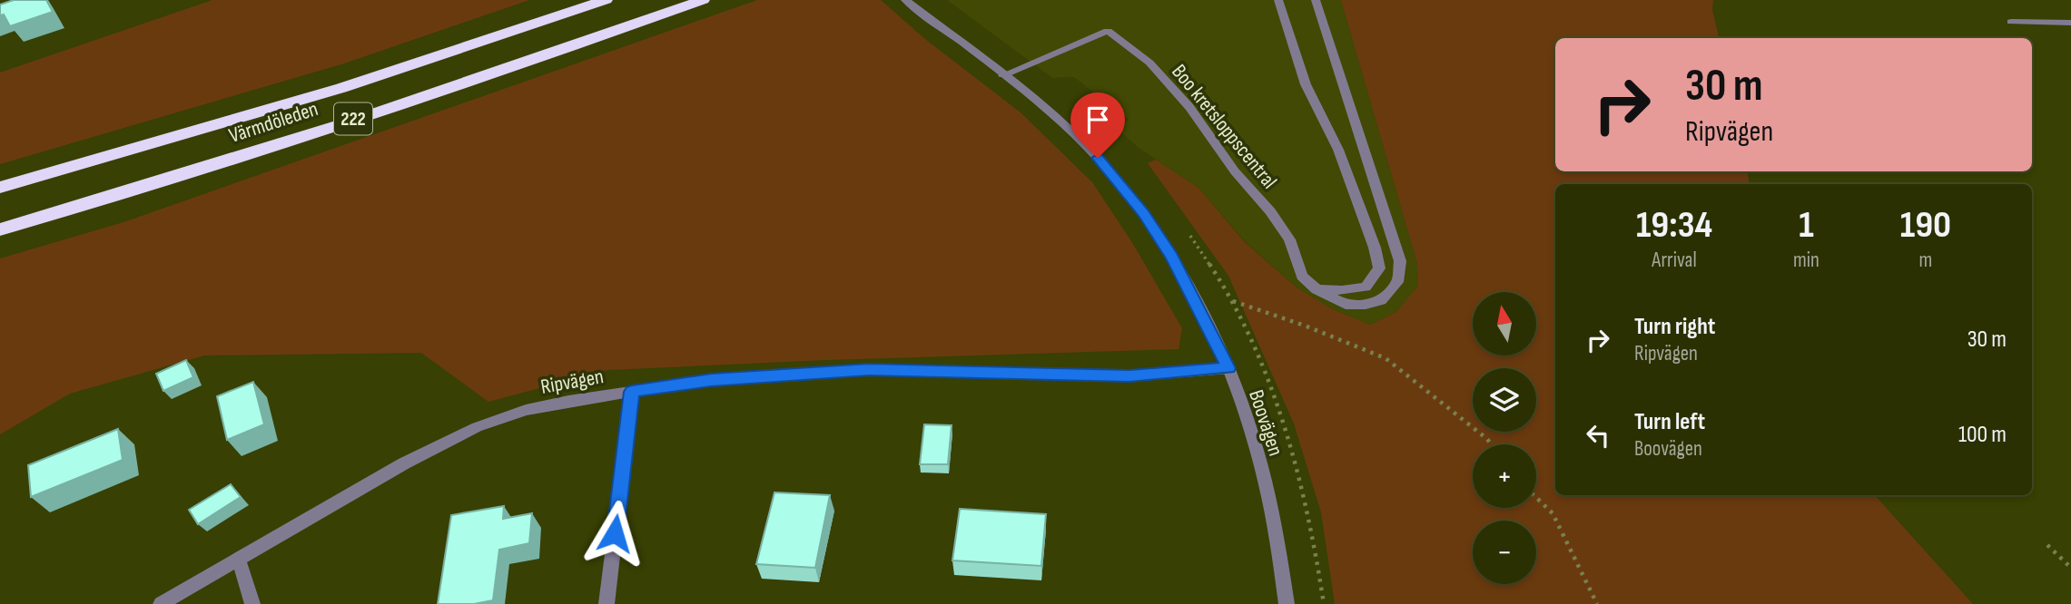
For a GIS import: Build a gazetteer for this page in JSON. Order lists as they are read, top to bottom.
{
  "streets": {
    "highway": ["222", "Värmdöleden"],
    "street": ["Boo kretsloppscentral", "Ripvägen", "Boovägen"]
  },
  "crossings": [
    ["Boo kretsloppscentral", "Boovägen"],
    ["Ripvägen", "Boovägen"]
  ],
  "north": "top",
  "page": {
    "turn": ["30 m", "Ripvägen"],
    "eta": [
      "19:34",
      "Arrival",
      "1",
      "min",
      "190",
      "m"
    ],
    "map_buttons": ["+", "−"],
    "list": [
      {
        "name": "Turn right",
        "note": "Ripvägen",
        "value": "30 m"
      },
      {
        "name": "Turn left",
        "note": "Boovägen",
        "value": "100 m"
      }
    ]
  }
}
